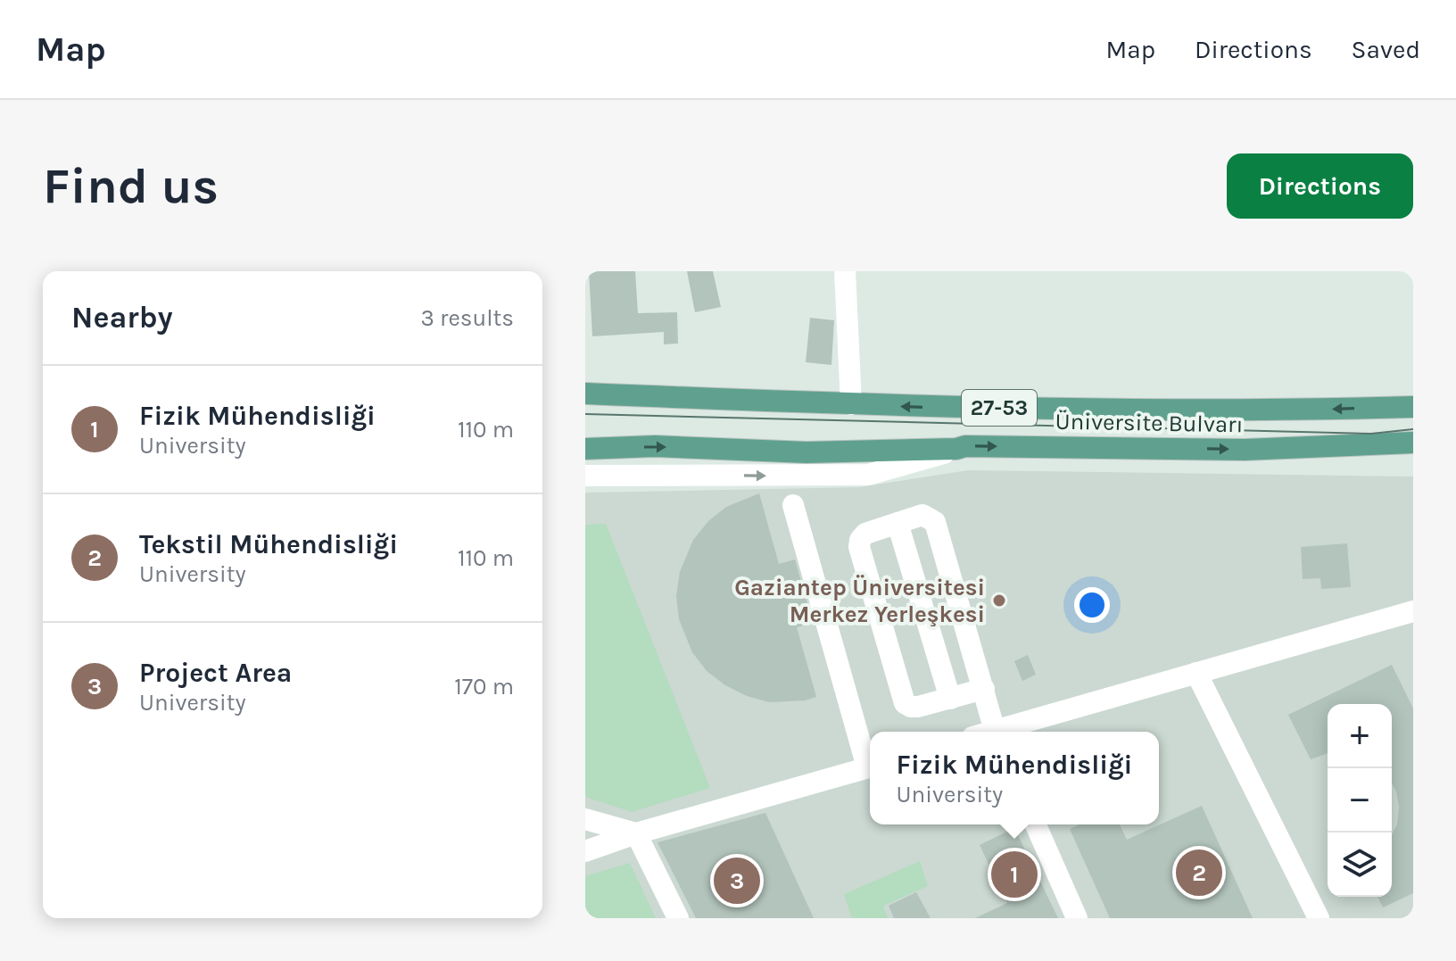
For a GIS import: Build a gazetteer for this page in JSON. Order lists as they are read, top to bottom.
{
  "streets": {
    "main road": ["27-53", "Üniversite Bulvarı"]
  },
  "places": ["Gaziantep Üniversitesi Merkez Yerleşkesi"],
  "page": {
    "header": "Map",
    "nav": ["Map", "Directions", "Saved"],
    "buttons": "Directions",
    "title": "Find us",
    "heading": ["Nearby", "3 results"],
    "list": [
      {
        "mark": "1",
        "name": "Fizik Mühendisliği",
        "note": "University",
        "value": "110 m"
      },
      {
        "mark": "2",
        "name": "Tekstil Mühendisliği",
        "note": "University",
        "value": "110 m"
      },
      {
        "mark": "3",
        "name": "Project Area",
        "note": "University",
        "value": "170 m"
      }
    ],
    "map_buttons": ["+", "−"],
    "popup": ["Fizik Mühendisliği", "University"],
    "pins": ["2", "1", "3"]
  }
}
